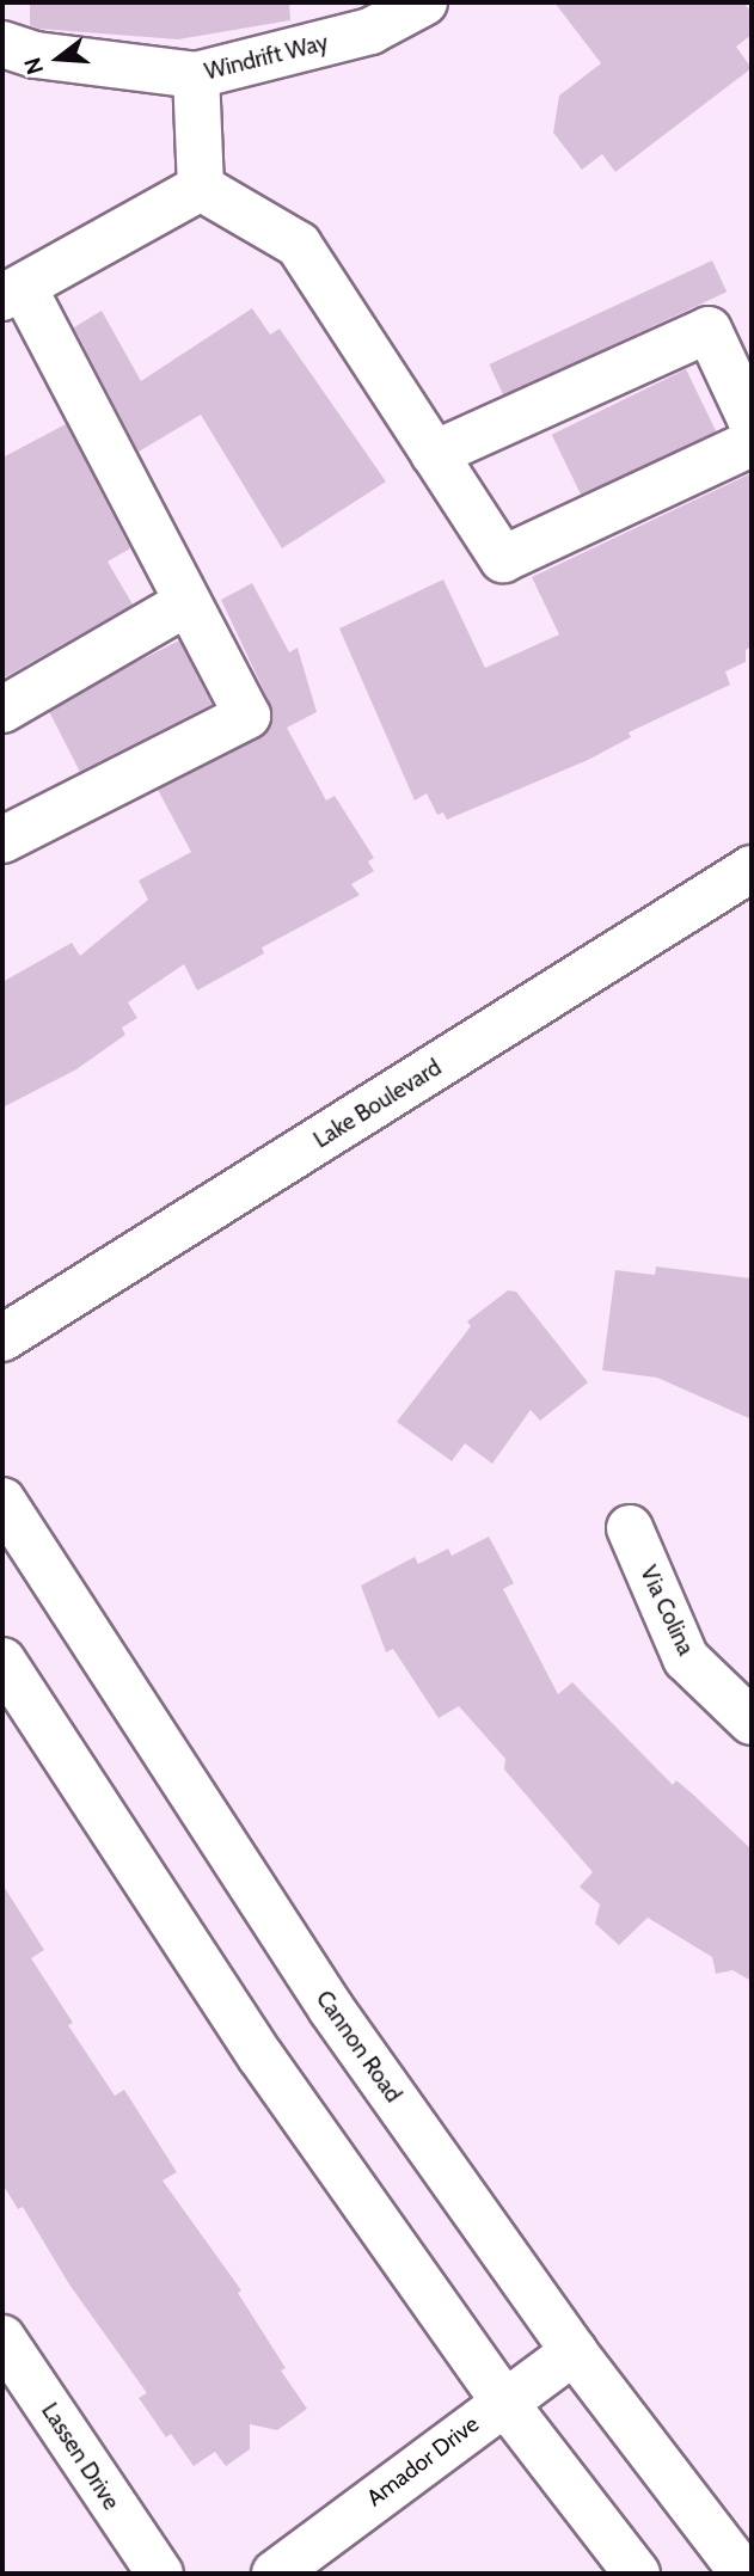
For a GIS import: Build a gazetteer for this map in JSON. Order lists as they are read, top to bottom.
{
  "streets": {
    "street": [
      "Windrift Way",
      "Lake Boulevard",
      "Via Colina",
      "Cannon Road",
      "Lassen Drive",
      "Amador Drive"
    ]
  },
  "crossings": [
    ["Cannon Road", "Amador Drive"]
  ],
  "north": "left"
}
